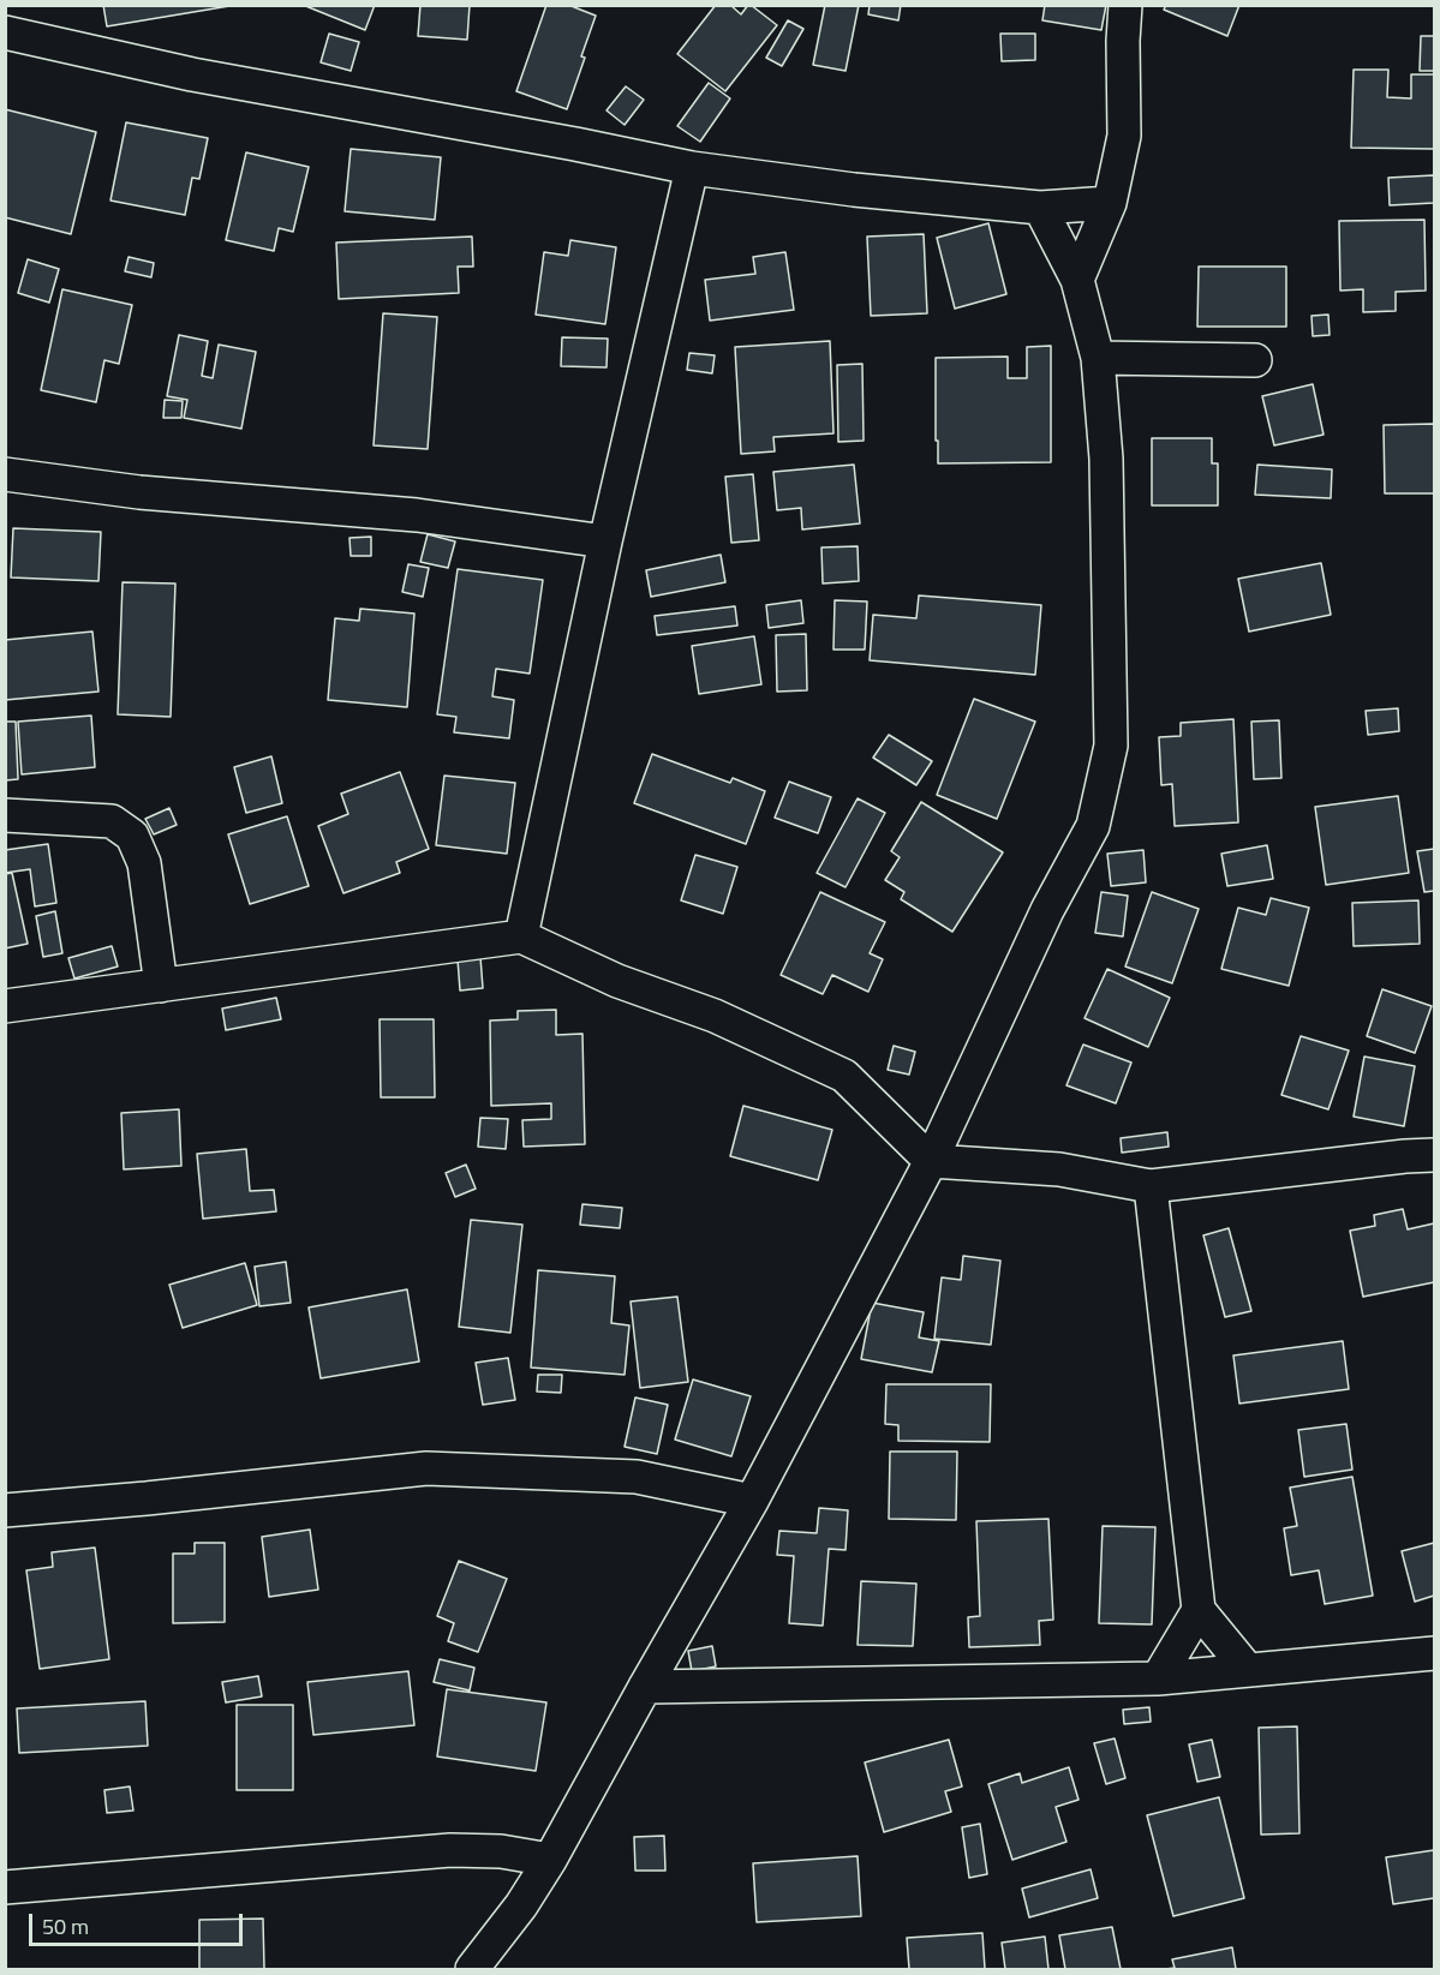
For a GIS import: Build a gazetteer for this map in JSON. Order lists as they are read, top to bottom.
{
  "scale_bar": "50 m"
}
